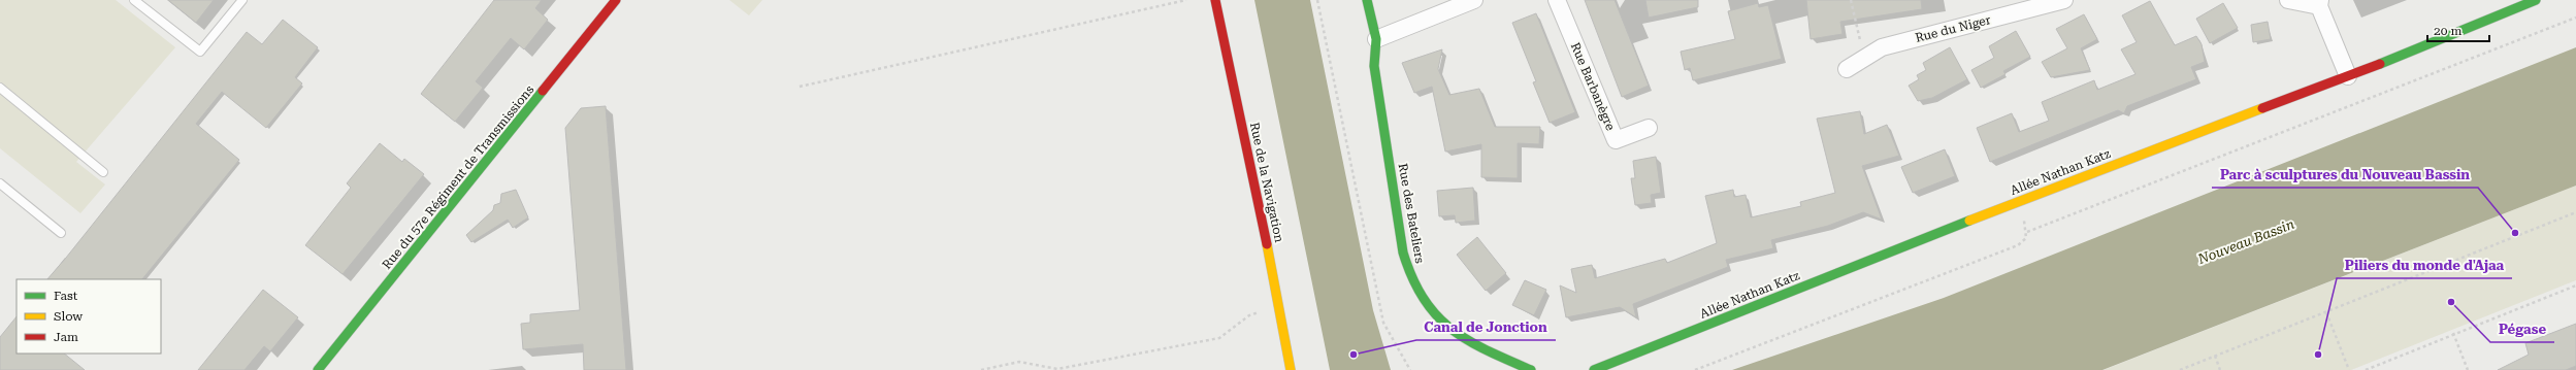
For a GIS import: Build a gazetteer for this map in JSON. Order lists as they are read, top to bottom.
{
  "streets": {
    "main road": [
      "Allée Nathan Katz",
      "Rue du 57e Régiment de Transmissions",
      "Rue de la Navigation",
      "Rue des Bateliers"
    ],
    "street": ["Rue du Niger", "Rue Barbanègre"]
  },
  "water": ["Nouveau Bassin"],
  "places": [
    "Parc à sculptures du Nouveau Bassin",
    "Pégase",
    "Canal de Jonction",
    "Piliers du monde d'Ajaa"
  ],
  "legend": ["Fast", "Slow", "Jam"],
  "scale_bar": "20 m"
}
